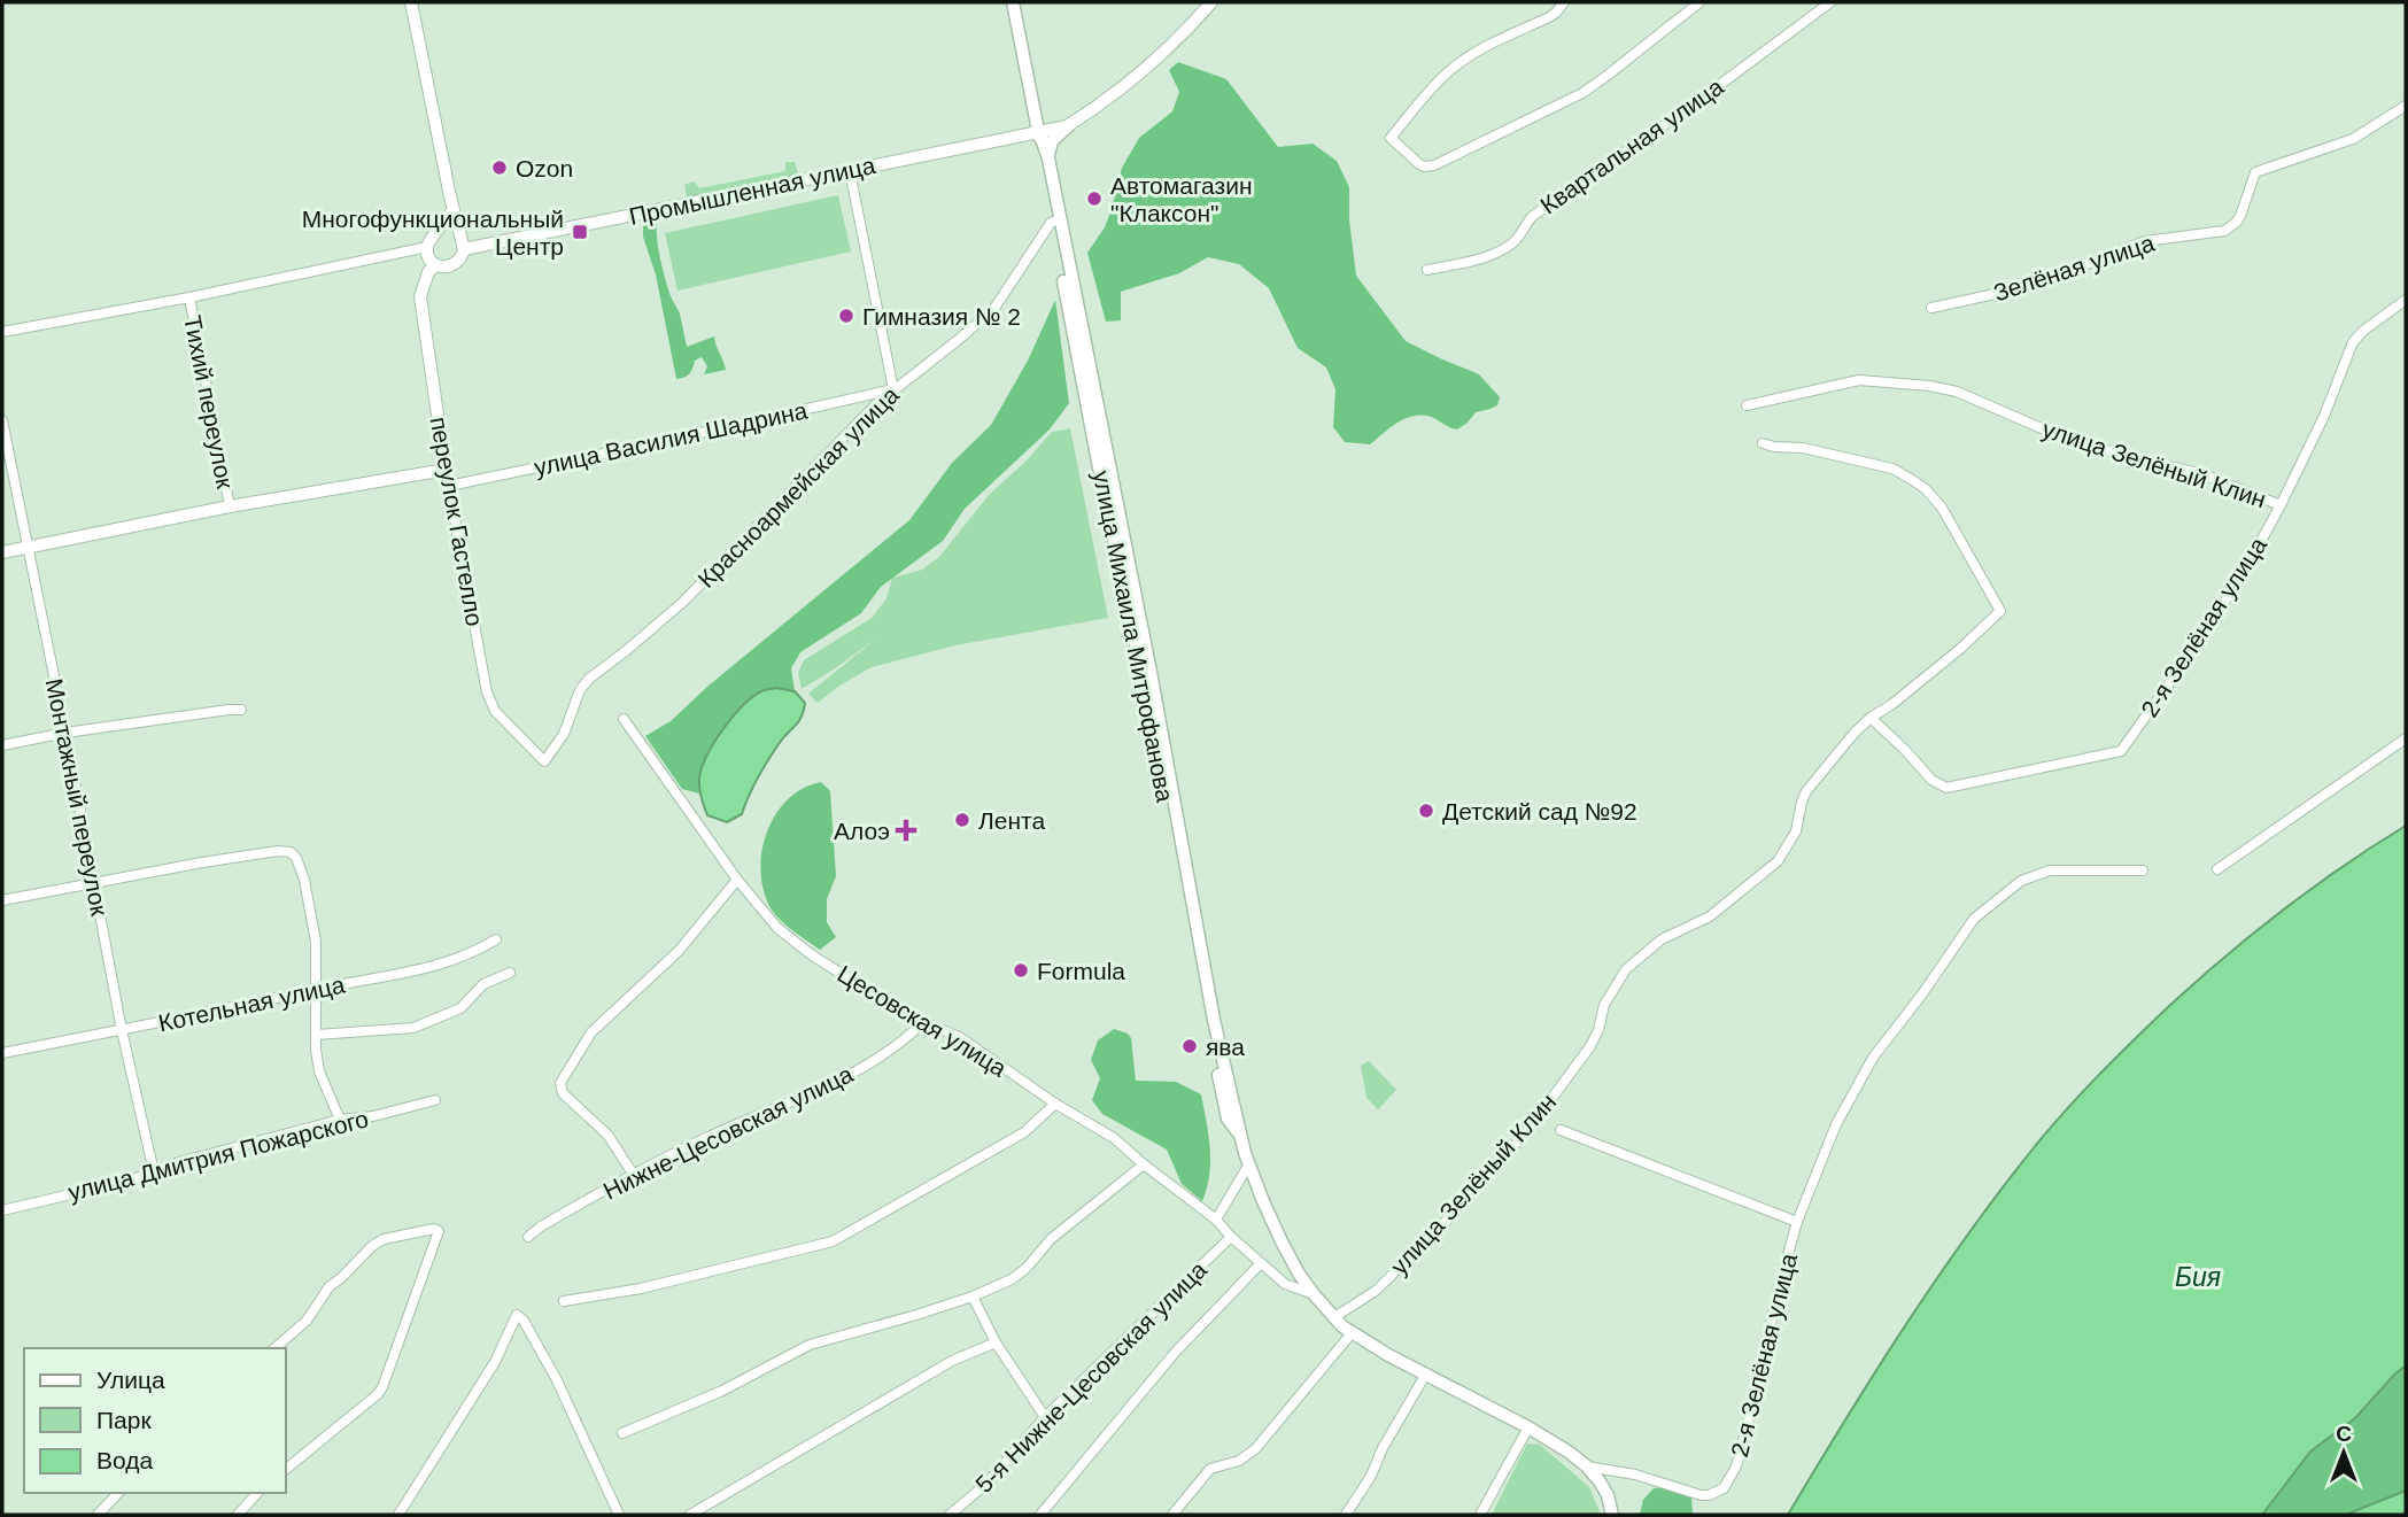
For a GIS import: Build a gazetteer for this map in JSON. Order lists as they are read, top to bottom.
{
  "streets": {
    "main road": ["улица Михаила Митрофанова"],
    "street": [
      "Квартальная улица",
      "Промышленная улица",
      "Зелёная улица",
      "Тихий переулок",
      "улица Василия Шадрина",
      "улица Зелёный Клин",
      "Красноармейская улица",
      "переулок Гастелло",
      "2-я Зелёная улица",
      "Монтажный переулок",
      "Котельная улица",
      "Цесовская улица",
      "Нижне-Цесовская улица",
      "улица Дмитрия Пожарского",
      "5-я Нижне-Цесовская улица"
    ]
  },
  "crossings": [
    ["Промышленная улица", "переулок Гастелло"],
    ["Промышленная улица", "улица Михаила Митрофанова"],
    ["улица Василия Шадрина", "Красноармейская улица"],
    ["улица Василия Шадрина", "переулок Гастелло"],
    ["улица Зелёный Клин", "2-я Зелёная улица"],
    ["улица Зелёный Клин", "улица Михаила Митрофанова"],
    ["Красноармейская улица", "переулок Гастелло"],
    ["Красноармейская улица", "улица Михаила Митрофанова"],
    ["2-я Зелёная улица", "улица Михаила Митрофанова"],
    ["улица Михаила Митрофанова", "Цесовская улица"],
    ["Монтажный переулок", "Котельная улица"],
    ["Монтажный переулок", "улица Дмитрия Пожарского"],
    ["Цесовская улица", "Нижне-Цесовская улица"],
    ["Цесовская улица", "5-я Нижне-Цесовская улица"]
  ],
  "water": ["Бия"],
  "places": {
    "other": [
      "Ozon",
      "Автомагазин \"Клаксон\"",
      "Гимназия № 2",
      "Детский сад №92",
      "Лента",
      "Formula",
      "ява"
    ],
    "transit": ["Многофункциональный Центр"],
    "health": ["Алоэ"]
  },
  "legend": ["Улица", "Парк", "Вода"],
  "north": "top"
}
